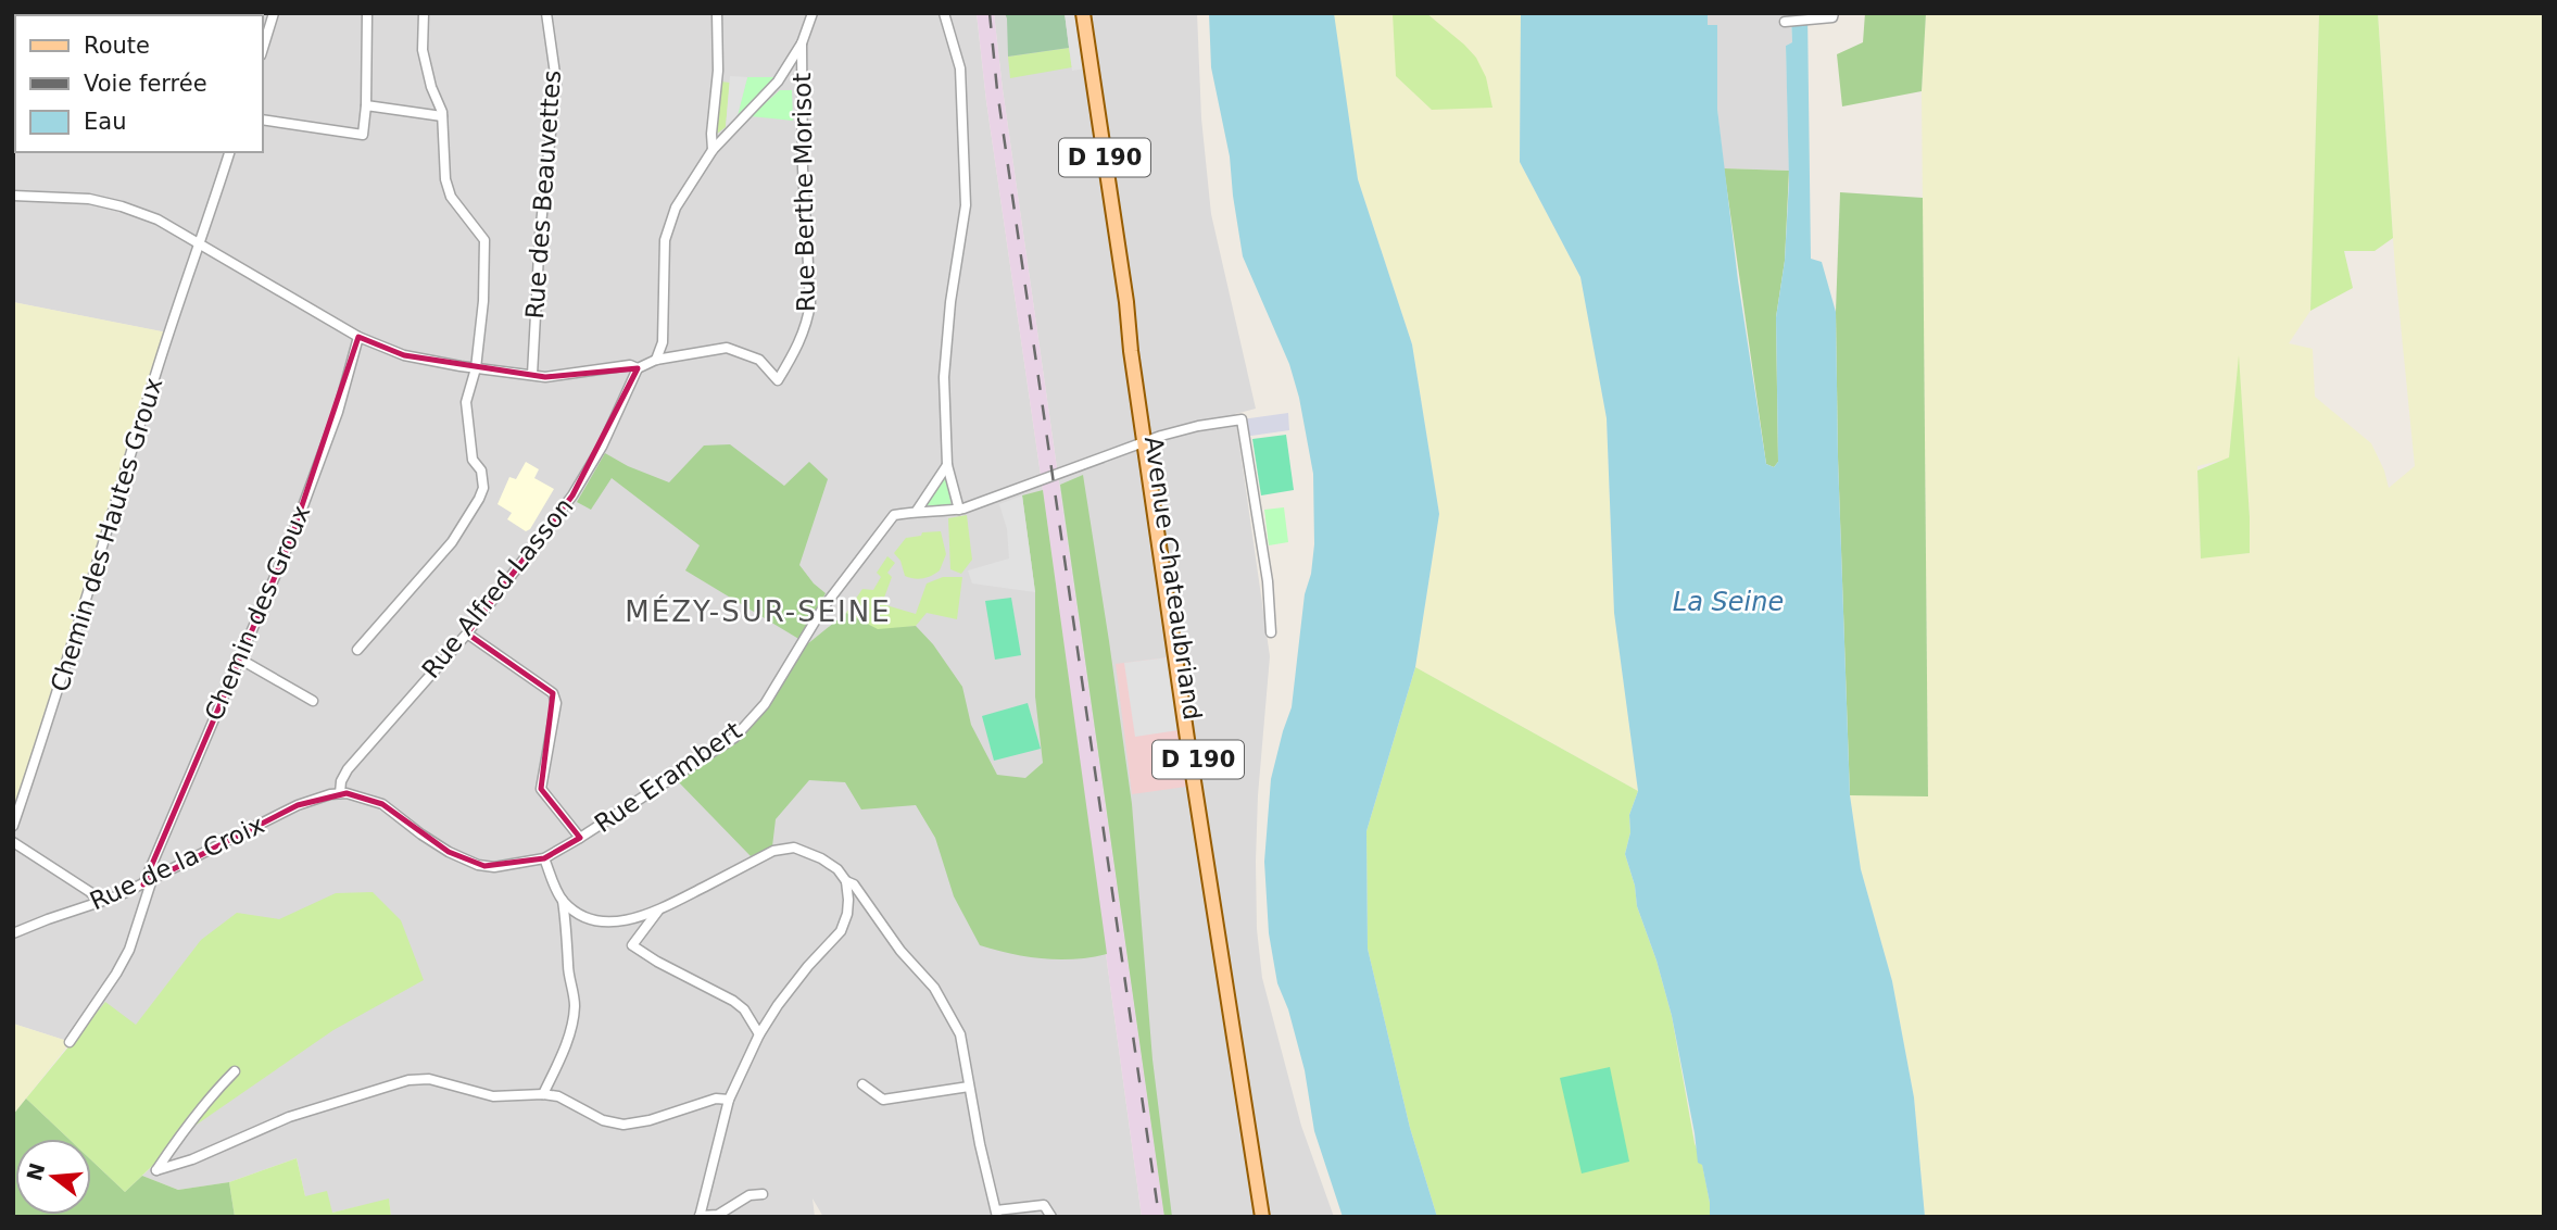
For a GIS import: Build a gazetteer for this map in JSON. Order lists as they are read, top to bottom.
{
  "streets": {
    "main road": ["D 190", "Avenue Chateaubriand"],
    "street": [
      "Rue Berthe Morisot",
      "Rue des Beauvettes",
      "Chemin des Hautes Groux",
      "Rue Alfred Lasson",
      "Chemin des Groux",
      "Rue Erambert",
      "Rue de la Croix"
    ]
  },
  "crossings": [
    ["Rue Alfred Lasson", "Rue Erambert"],
    ["Rue Alfred Lasson", "Rue de la Croix"],
    ["Chemin des Groux", "Rue de la Croix"],
    ["Rue Erambert", "Rue de la Croix"]
  ],
  "districts": ["MÉZY-SUR-SEINE"],
  "water": ["La Seine"],
  "legend": ["Route", "Voie ferrée", "Eau"],
  "north": "left"
}
